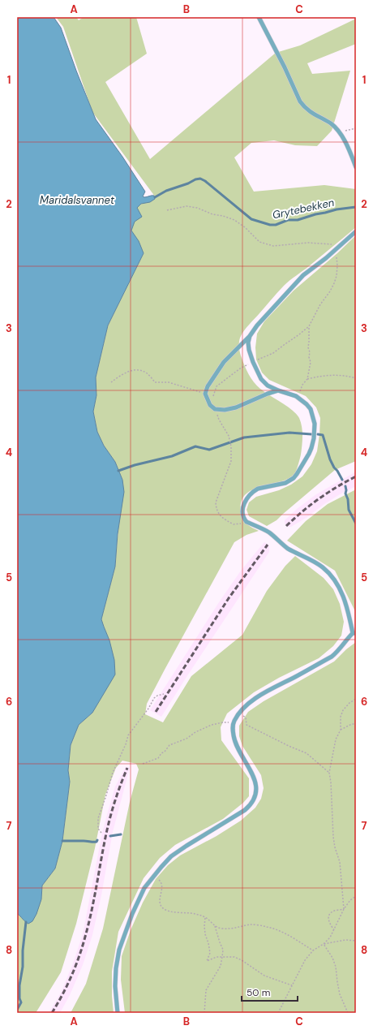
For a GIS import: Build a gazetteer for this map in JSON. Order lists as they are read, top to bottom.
{
  "water": ["Maridalsvannet", "Grytebekken"],
  "scale_bar": "50 m",
  "grid": {
    "columns": ["A", "B", "C"],
    "rows": [
      "1",
      "2",
      "3",
      "4",
      "5",
      "6",
      "7",
      "8"
    ]
  }
}
